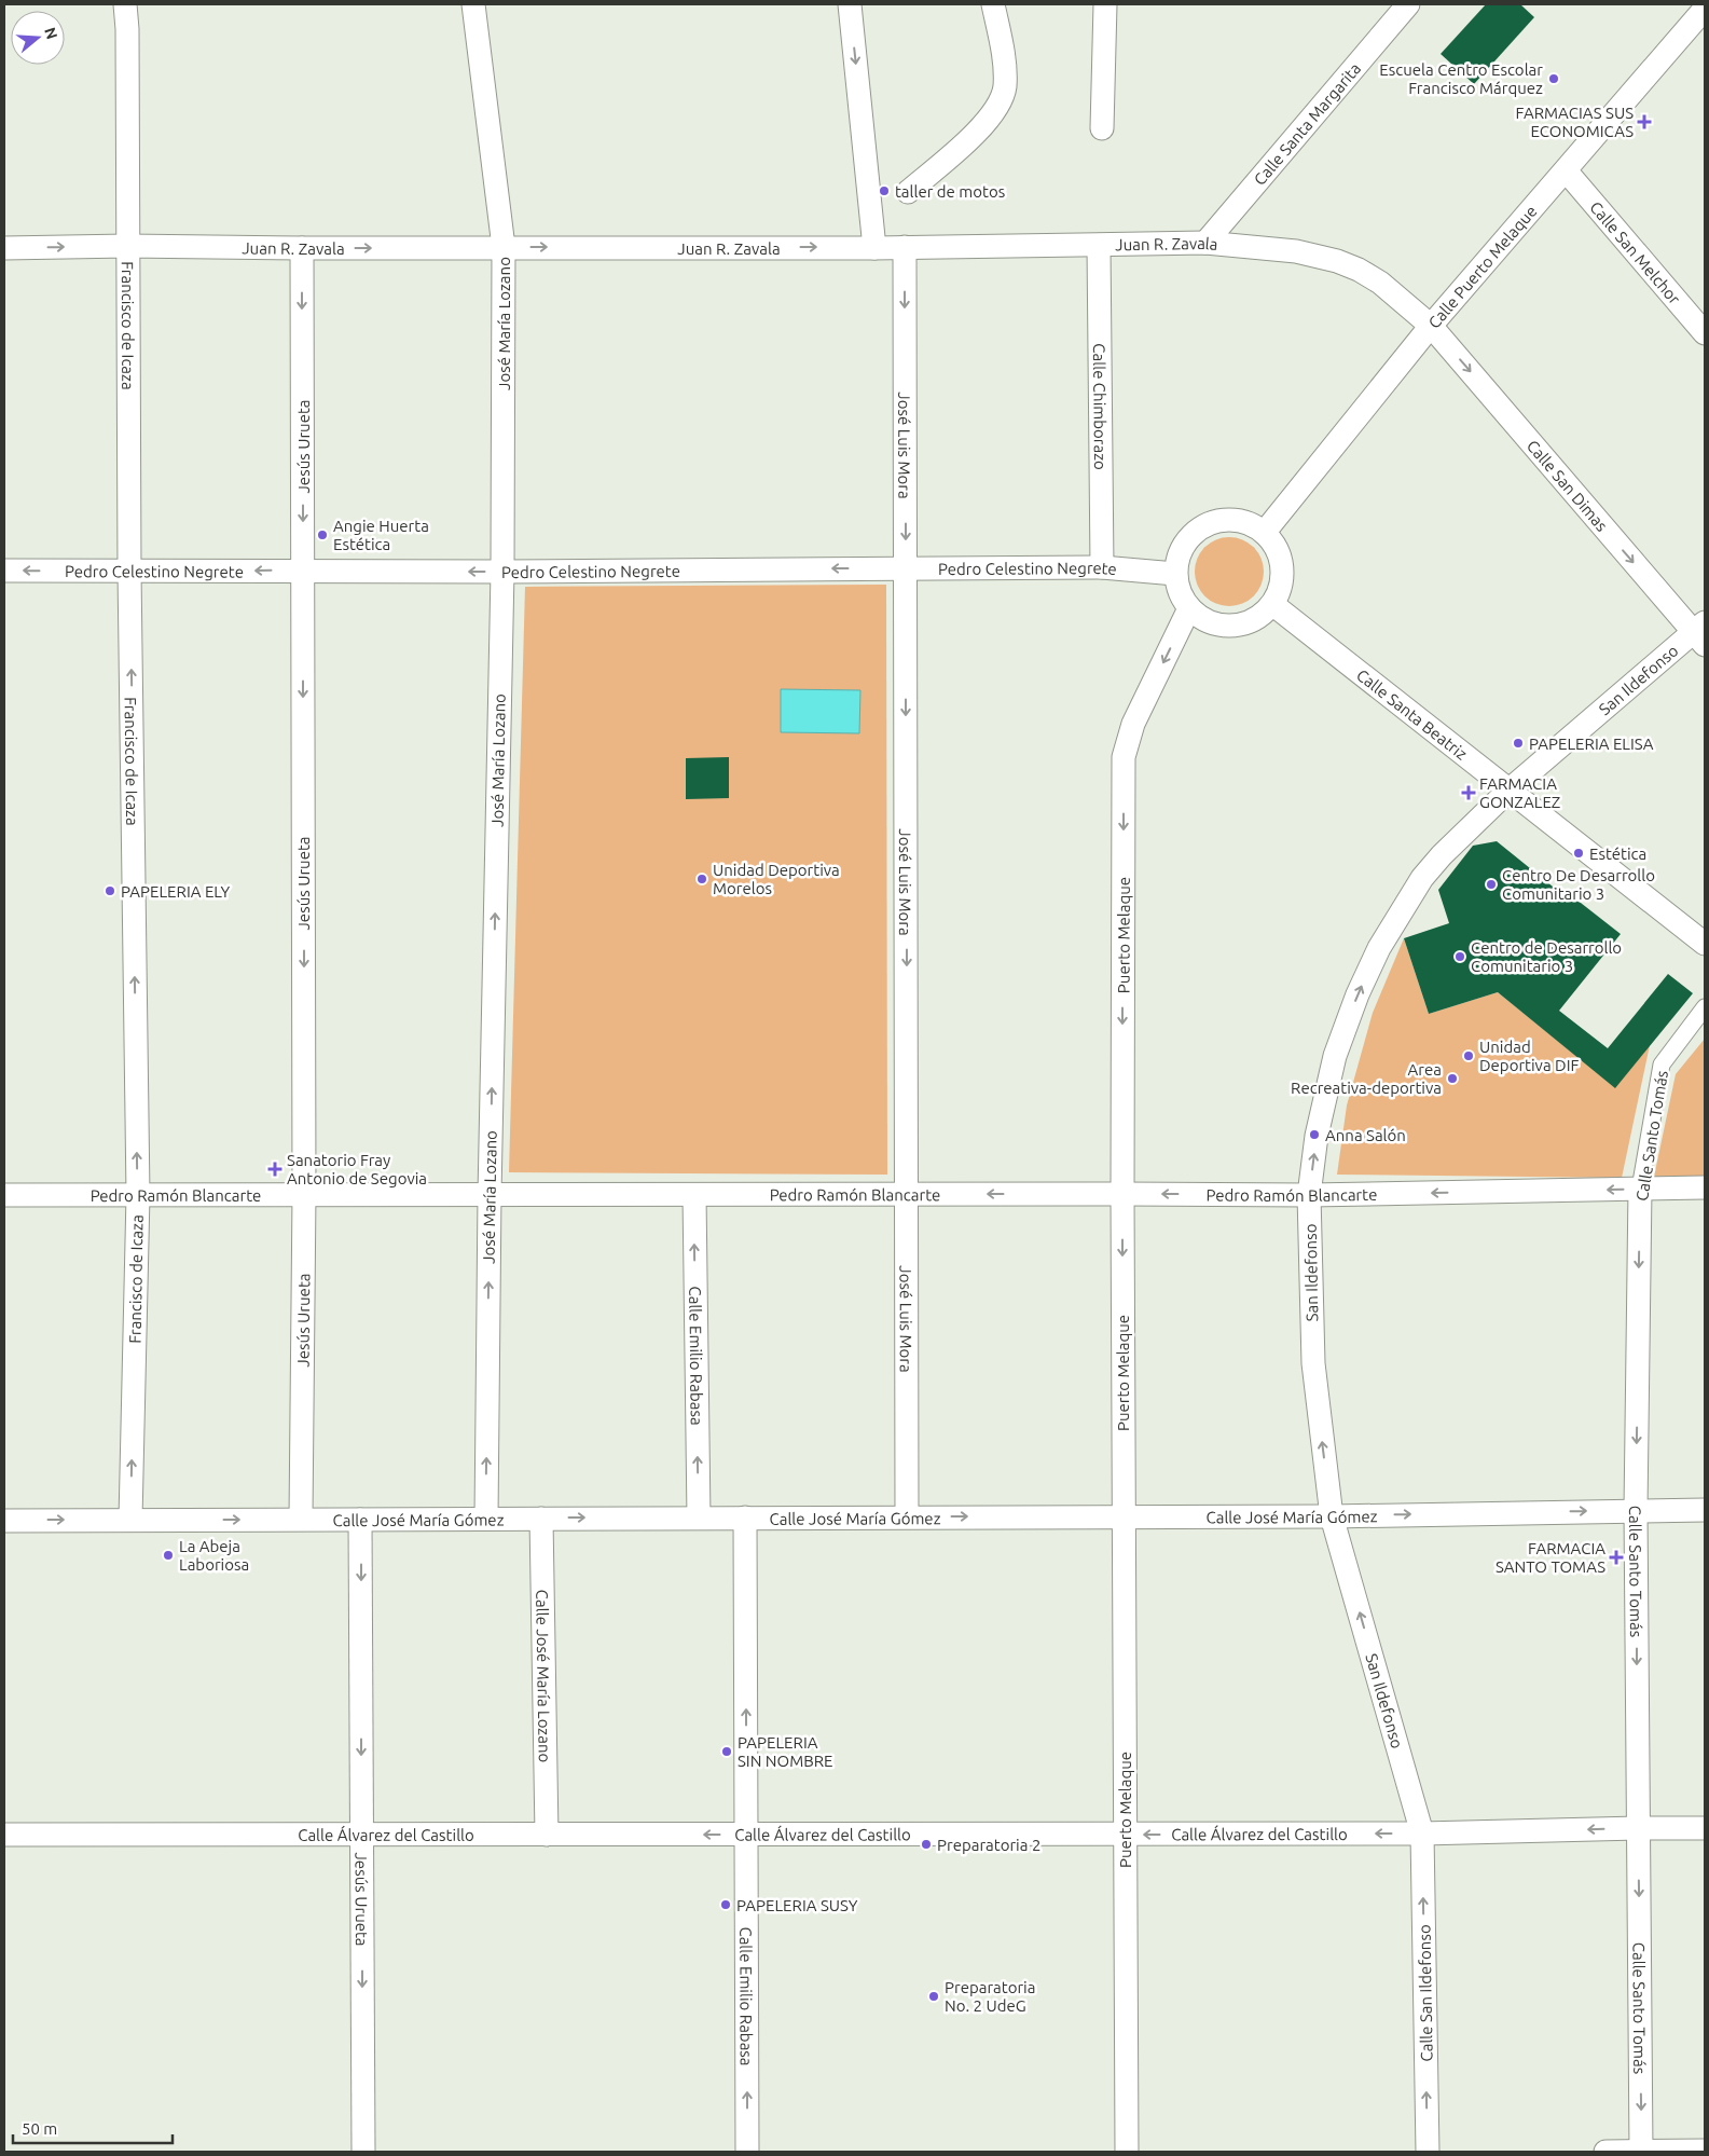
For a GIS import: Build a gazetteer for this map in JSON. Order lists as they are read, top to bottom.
{
  "streets": {
    "street": [
      "Calle Santa Margarita",
      "Juan R. Zavala",
      "Calle San Melchor",
      "Calle Puerto Melaque",
      "José María Lozano",
      "Francisco de Icaza",
      "Calle Chimborazo",
      "José Luis Mora",
      "Jesús Urueta",
      "Calle San Dimas",
      "Pedro Celestino Negrete",
      "San Ildefonso",
      "Calle Santa Beatriz",
      "Puerto Melaque",
      "Calle Santo Tomás",
      "Pedro Ramón Blancarte",
      "Calle Emilio Rabasa",
      "Calle José María Gómez",
      "Calle José María Lozano",
      "Calle Álvarez del Castillo",
      "Calle San Ildefonso"
    ]
  },
  "crossings": [
    ["Calle Santa Margarita", "Juan R. Zavala"],
    ["Juan R. Zavala", "Calle Puerto Melaque"],
    ["Juan R. Zavala", "José María Lozano"],
    ["Juan R. Zavala", "Francisco de Icaza"],
    ["Juan R. Zavala", "Calle Chimborazo"],
    ["Juan R. Zavala", "José Luis Mora"],
    ["Juan R. Zavala", "Jesús Urueta"],
    ["Juan R. Zavala", "Calle San Dimas"],
    ["Calle San Melchor", "Calle Puerto Melaque"],
    ["Calle Puerto Melaque", "Calle San Dimas"],
    ["Calle Puerto Melaque", "Pedro Celestino Negrete"],
    ["Calle Puerto Melaque", "Calle Santa Beatriz"],
    ["Calle Puerto Melaque", "Puerto Melaque"],
    ["José María Lozano", "Pedro Celestino Negrete"],
    ["José María Lozano", "Pedro Ramón Blancarte"],
    ["José María Lozano", "Calle José María Gómez"],
    ["Francisco de Icaza", "Pedro Celestino Negrete"],
    ["Francisco de Icaza", "Pedro Ramón Blancarte"],
    ["Francisco de Icaza", "Calle José María Gómez"],
    ["Calle Chimborazo", "Pedro Celestino Negrete"],
    ["José Luis Mora", "Pedro Celestino Negrete"],
    ["José Luis Mora", "Pedro Ramón Blancarte"],
    ["José Luis Mora", "Calle José María Gómez"],
    ["Jesús Urueta", "Pedro Celestino Negrete"],
    ["Jesús Urueta", "Pedro Ramón Blancarte"],
    ["Jesús Urueta", "Calle José María Gómez"],
    ["Jesús Urueta", "Calle Álvarez del Castillo"],
    ["Calle San Dimas", "San Ildefonso"],
    ["Pedro Celestino Negrete", "Calle Santa Beatriz"],
    ["Pedro Celestino Negrete", "Puerto Melaque"],
    ["San Ildefonso", "Calle Santa Beatriz"],
    ["San Ildefonso", "Pedro Ramón Blancarte"],
    ["San Ildefonso", "Calle José María Gómez"],
    ["San Ildefonso", "Calle Álvarez del Castillo"],
    ["San Ildefonso", "Calle San Ildefonso"],
    ["Calle Santa Beatriz", "Puerto Melaque"],
    ["Puerto Melaque", "Pedro Ramón Blancarte"],
    ["Puerto Melaque", "Calle José María Gómez"],
    ["Puerto Melaque", "Calle Álvarez del Castillo"],
    ["Calle Santo Tomás", "Pedro Ramón Blancarte"],
    ["Calle Santo Tomás", "Calle José María Gómez"],
    ["Calle Santo Tomás", "Calle Álvarez del Castillo"],
    ["Pedro Ramón Blancarte", "Calle Emilio Rabasa"],
    ["Calle Emilio Rabasa", "Calle José María Gómez"],
    ["Calle Emilio Rabasa", "Calle Álvarez del Castillo"],
    ["Calle José María Gómez", "Calle José María Lozano"],
    ["Calle José María Lozano", "Calle Álvarez del Castillo"],
    ["Calle Álvarez del Castillo", "Calle San Ildefonso"]
  ],
  "one_way": [
    "Juan R. Zavala",
    "José María Lozano",
    "Francisco de Icaza",
    "José Luis Mora",
    "Jesús Urueta",
    "Calle San Dimas",
    "Pedro Celestino Negrete",
    "San Ildefonso",
    "Puerto Melaque",
    "Calle Santo Tomás",
    "Pedro Ramón Blancarte",
    "Calle Emilio Rabasa",
    "Calle José María Gómez",
    "Calle Álvarez del Castillo",
    "Calle San Ildefonso"
  ],
  "places": {
    "other": [
      "Escuela Centro Escolar Francisco Márquez",
      "taller de motos",
      "Angie Huerta Estética",
      "PAPELERIA ELISA",
      "Estética",
      "Unidad Deportiva Morelos",
      "Centro De Desarrollo Comunitario 3",
      "PAPELERIA ELY",
      "Centro de Desarrollo Comunitario 3",
      "Unidad Deportiva DIF",
      "Area Recreativa-deportiva",
      "Anna Salón",
      "La Abeja Laboriosa",
      "PAPELERIA SIN NOMBRE",
      "Preparatoria 2",
      "PAPELERIA SUSY",
      "Preparatoria No. 2 UdeG"
    ],
    "health": [
      "FARMACIAS SUS ECONOMICAS",
      "FARMACIA GONZALEZ",
      "Sanatorio Fray Antonio de Segovia",
      "FARMACIA SANTO TOMAS"
    ]
  },
  "scale_bar": "50 m",
  "north": "right"
}
